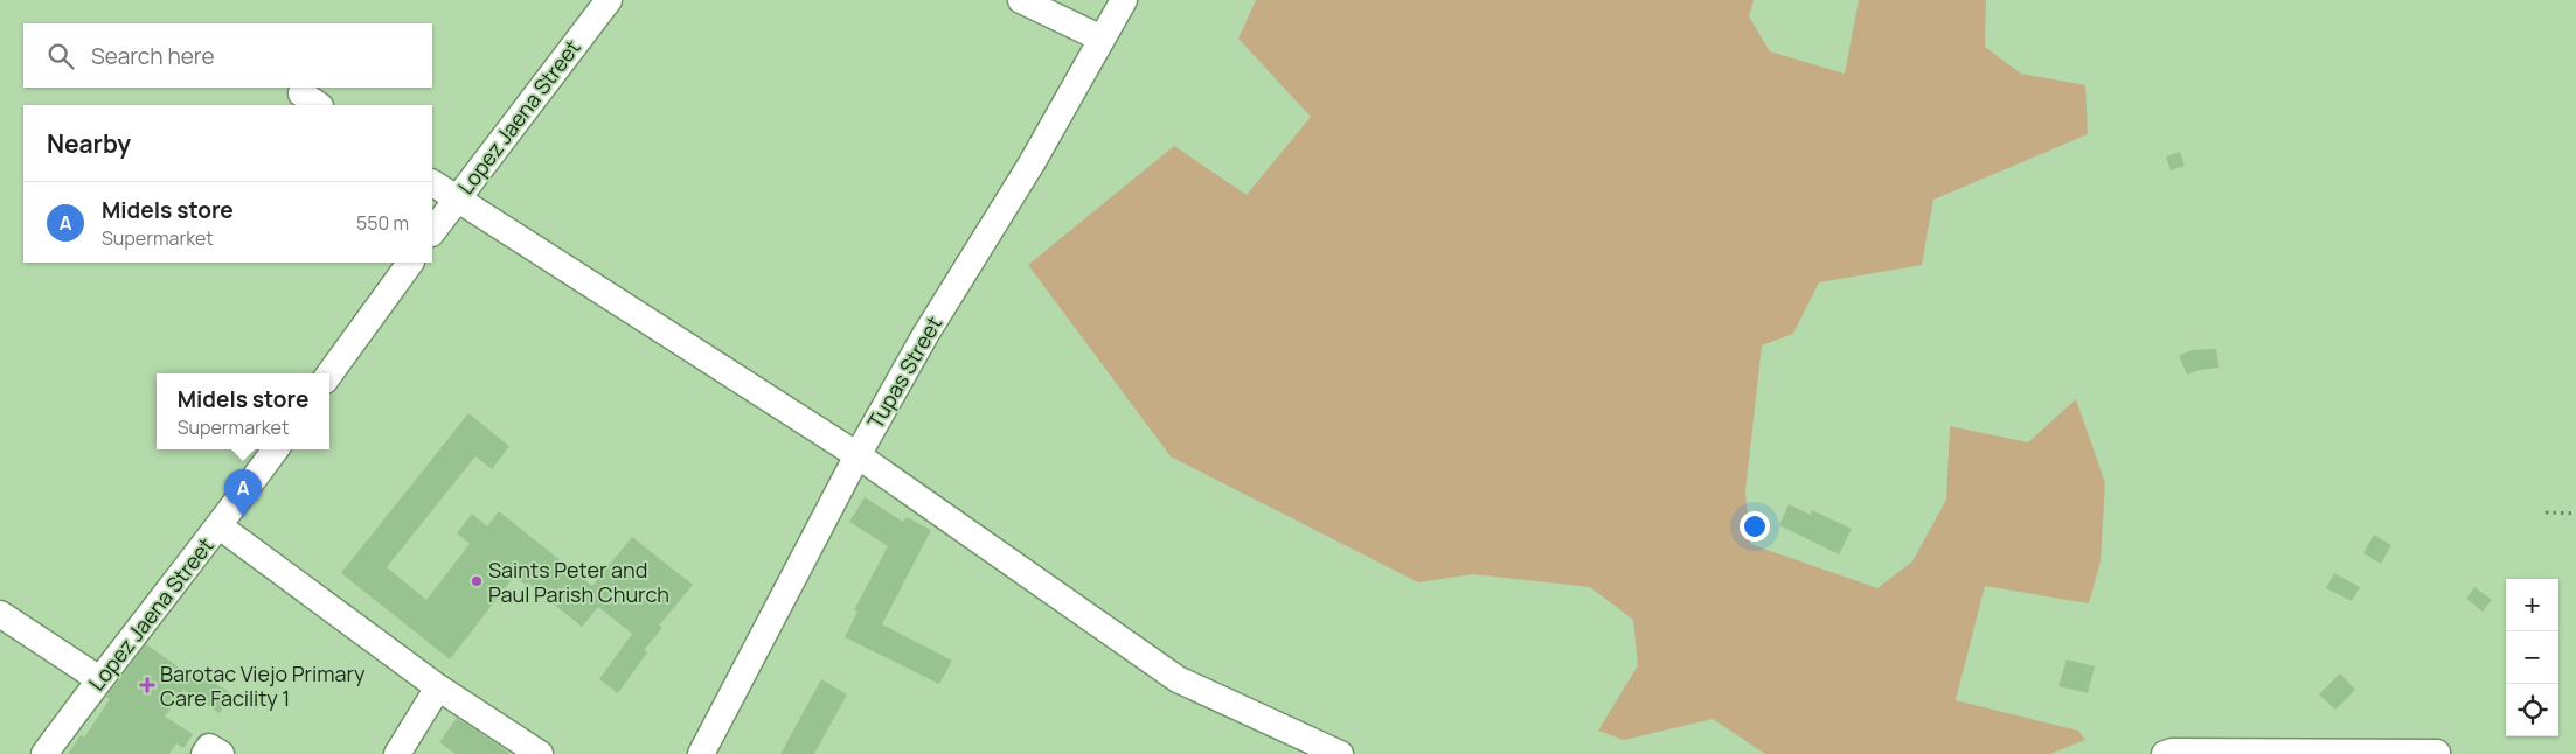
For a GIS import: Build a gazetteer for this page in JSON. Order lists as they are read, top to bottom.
{
  "streets": {
    "street": ["Lopez Jaena Street", "Tupas Street"]
  },
  "places": {
    "other": ["Saints Peter and Paul Parish Church"],
    "health": ["Barotac Viejo Primary Care Facility 1"]
  },
  "page": {
    "search": "Search here",
    "heading": "Nearby",
    "list": [
      {
        "mark": "A",
        "name": "Midels store",
        "note": "Supermarket",
        "value": "550 m"
      }
    ],
    "popup": ["Midels store", "Supermarket"],
    "pins": "A",
    "map_buttons": ["+", "−"]
  }
}
